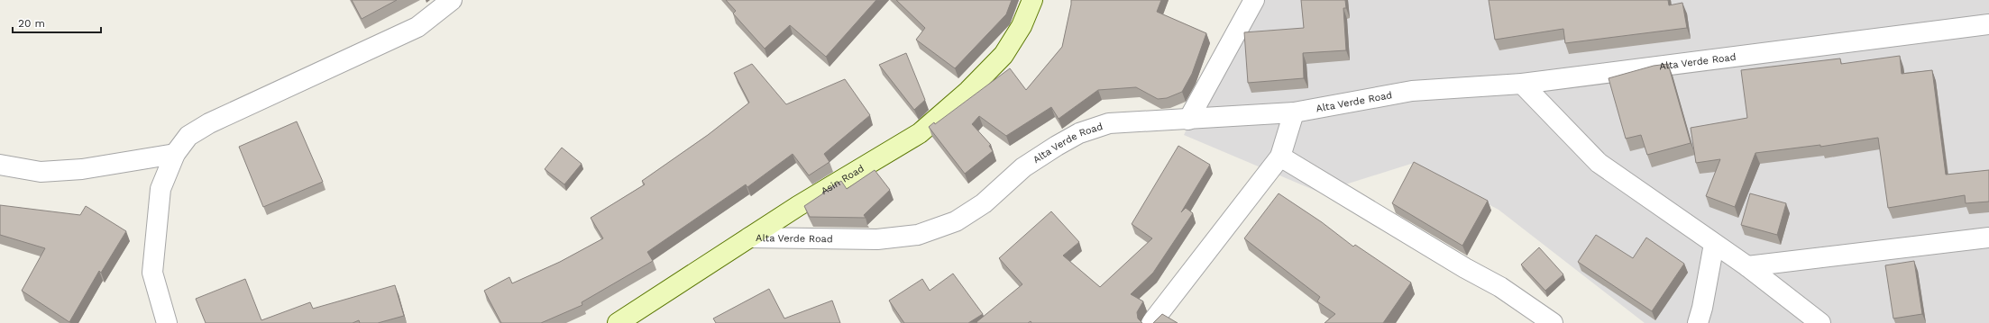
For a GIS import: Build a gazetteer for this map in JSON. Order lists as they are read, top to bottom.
{
  "streets": {
    "main road": ["Asin Road"],
    "street": ["Alta Verde Road"]
  },
  "crossings": [
    ["Alta Verde Road", "Asin Road"]
  ],
  "scale_bar": "20 m"
}
